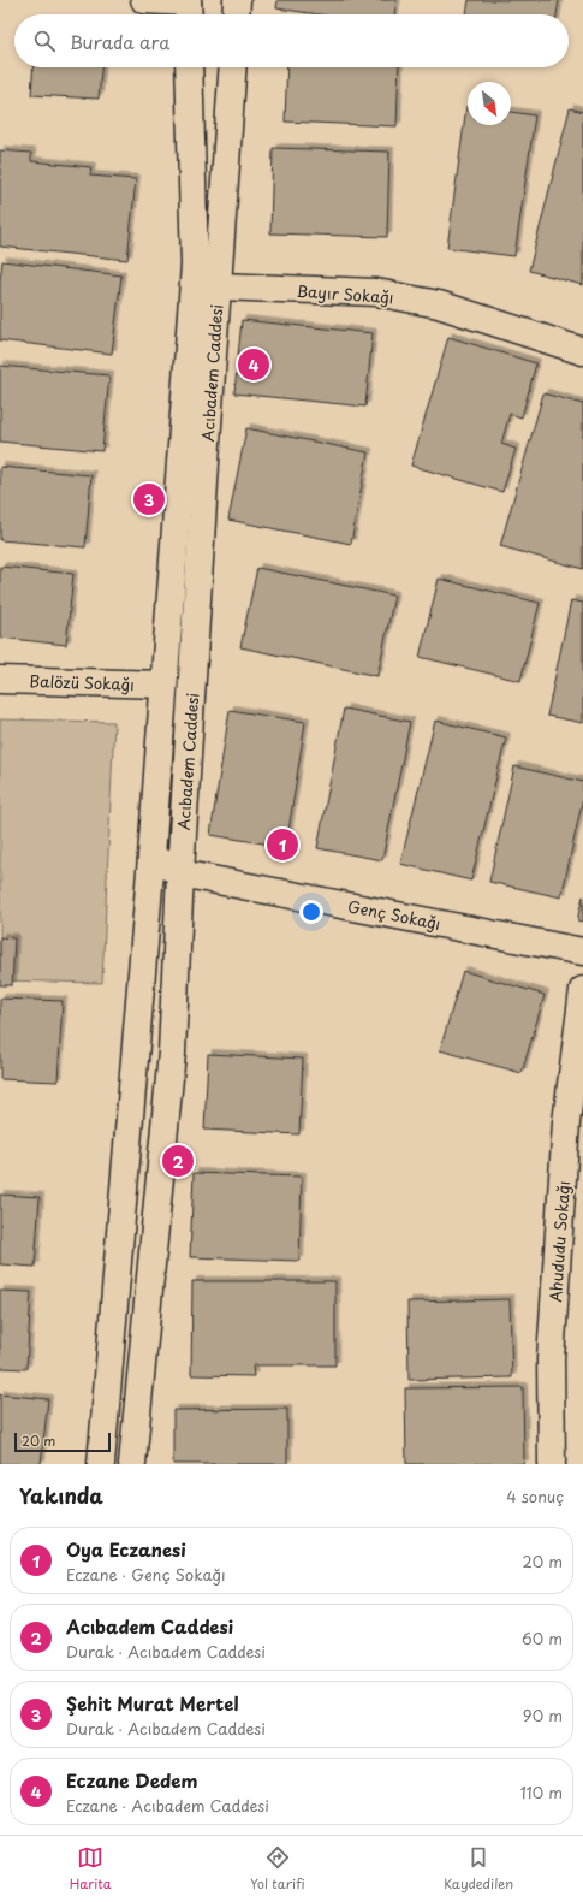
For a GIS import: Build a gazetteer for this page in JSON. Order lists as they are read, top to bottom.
{
  "streets": {
    "main road": [
      "Bayır Sokağı",
      "Acıbadem Caddesi",
      "Balözü Sokağı",
      "Genç Sokağı",
      "Ahududu Sokağı"
    ]
  },
  "crossings": [
    ["Bayır Sokağı", "Acıbadem Caddesi"],
    ["Acıbadem Caddesi", "Balözü Sokağı"],
    ["Acıbadem Caddesi", "Genç Sokağı"]
  ],
  "scale_bar": "20 m",
  "north": "bottom right",
  "page": {
    "search": "Burada ara",
    "pins": [
      "4",
      "3",
      "1",
      "2"
    ],
    "scale": "20 m",
    "heading": ["Yakında", "4 sonuç"],
    "list": [
      {
        "mark": "1",
        "name": "Oya Eczanesi",
        "note": "Eczane · Genç Sokağı",
        "value": "20 m"
      },
      {
        "mark": "2",
        "name": "Acıbadem Caddesi",
        "note": "Durak · Acıbadem Caddesi",
        "value": "60 m"
      },
      {
        "mark": "3",
        "name": "Şehit Murat Mertel",
        "note": "Durak · Acıbadem Caddesi",
        "value": "90 m"
      },
      {
        "mark": "4",
        "name": "Eczane Dedem",
        "note": "Eczane · Acıbadem Caddesi",
        "value": "110 m"
      }
    ],
    "nav": ["Harita", "Yol tarifi", "Kaydedilen"]
  }
}
